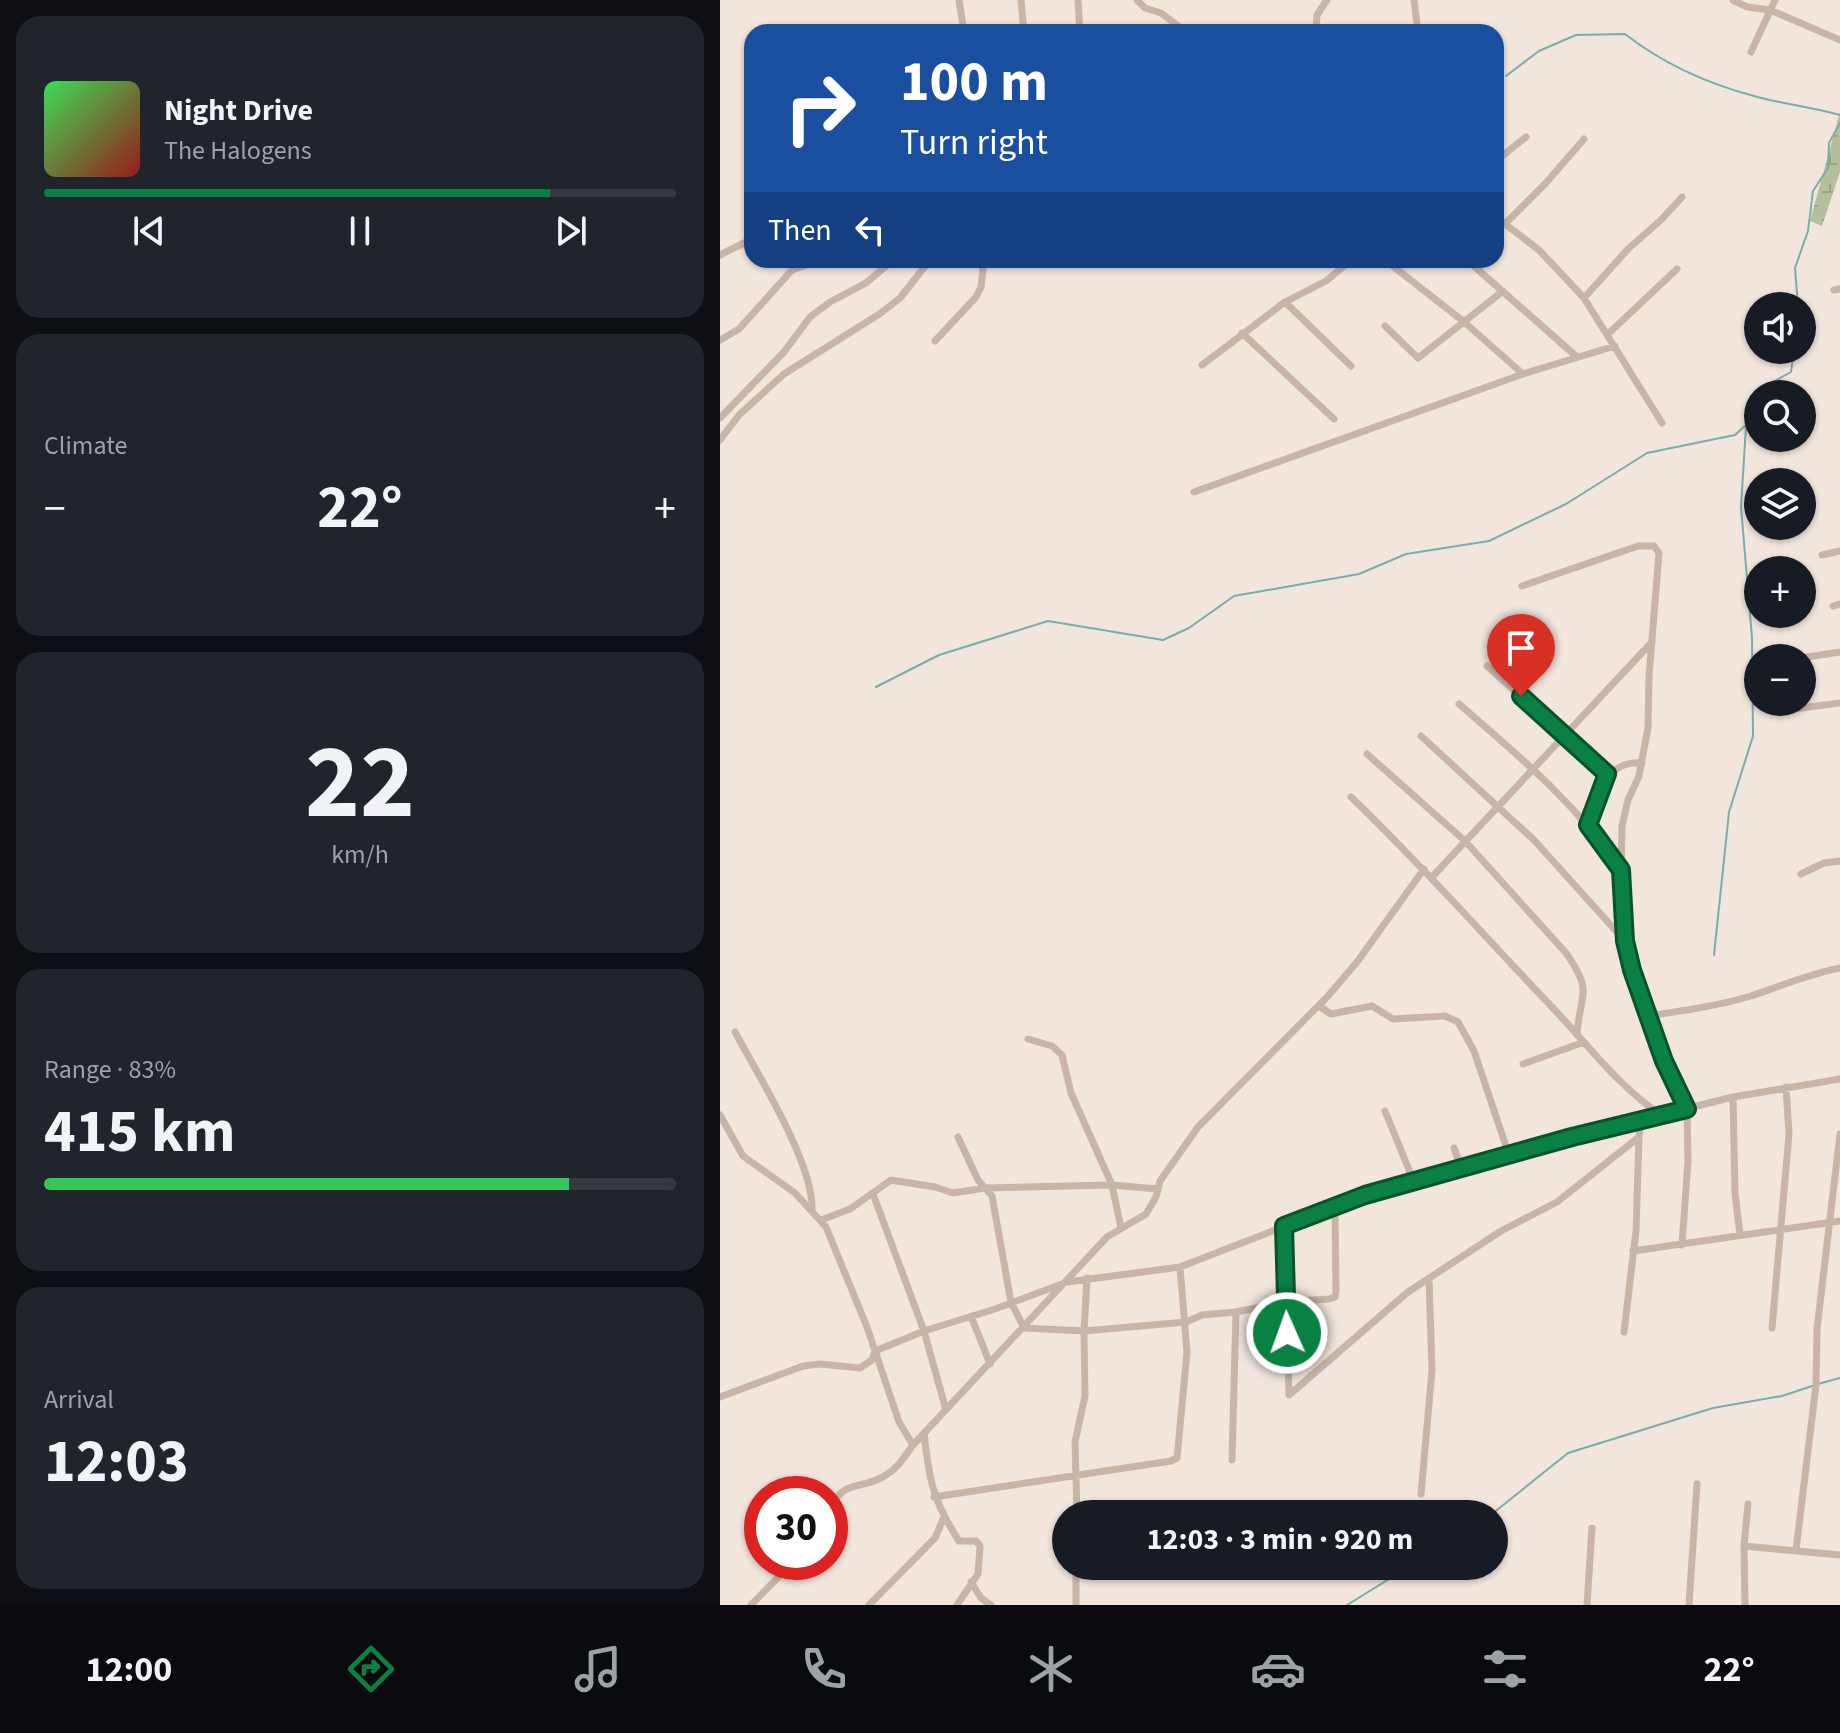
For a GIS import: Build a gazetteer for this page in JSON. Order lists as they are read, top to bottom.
{
  "page": {
    "turn": ["100 m", "Turn right"],
    "song": ["Night Drive", "The Halogens"],
    "then": "Then",
    "map_buttons": ["+", "−"],
    "tile": [
      "Climate",
      ["22", "km/h"],
      ["Range · 83%", "415 km"],
      ["Arrival", "12:03"]
    ],
    "heat": ["−", "22°", "+"],
    "limit": "30",
    "trip": "12:03 · 3 min · 920 m",
    "tabs": ["12:00", "22°"]
  }
}
